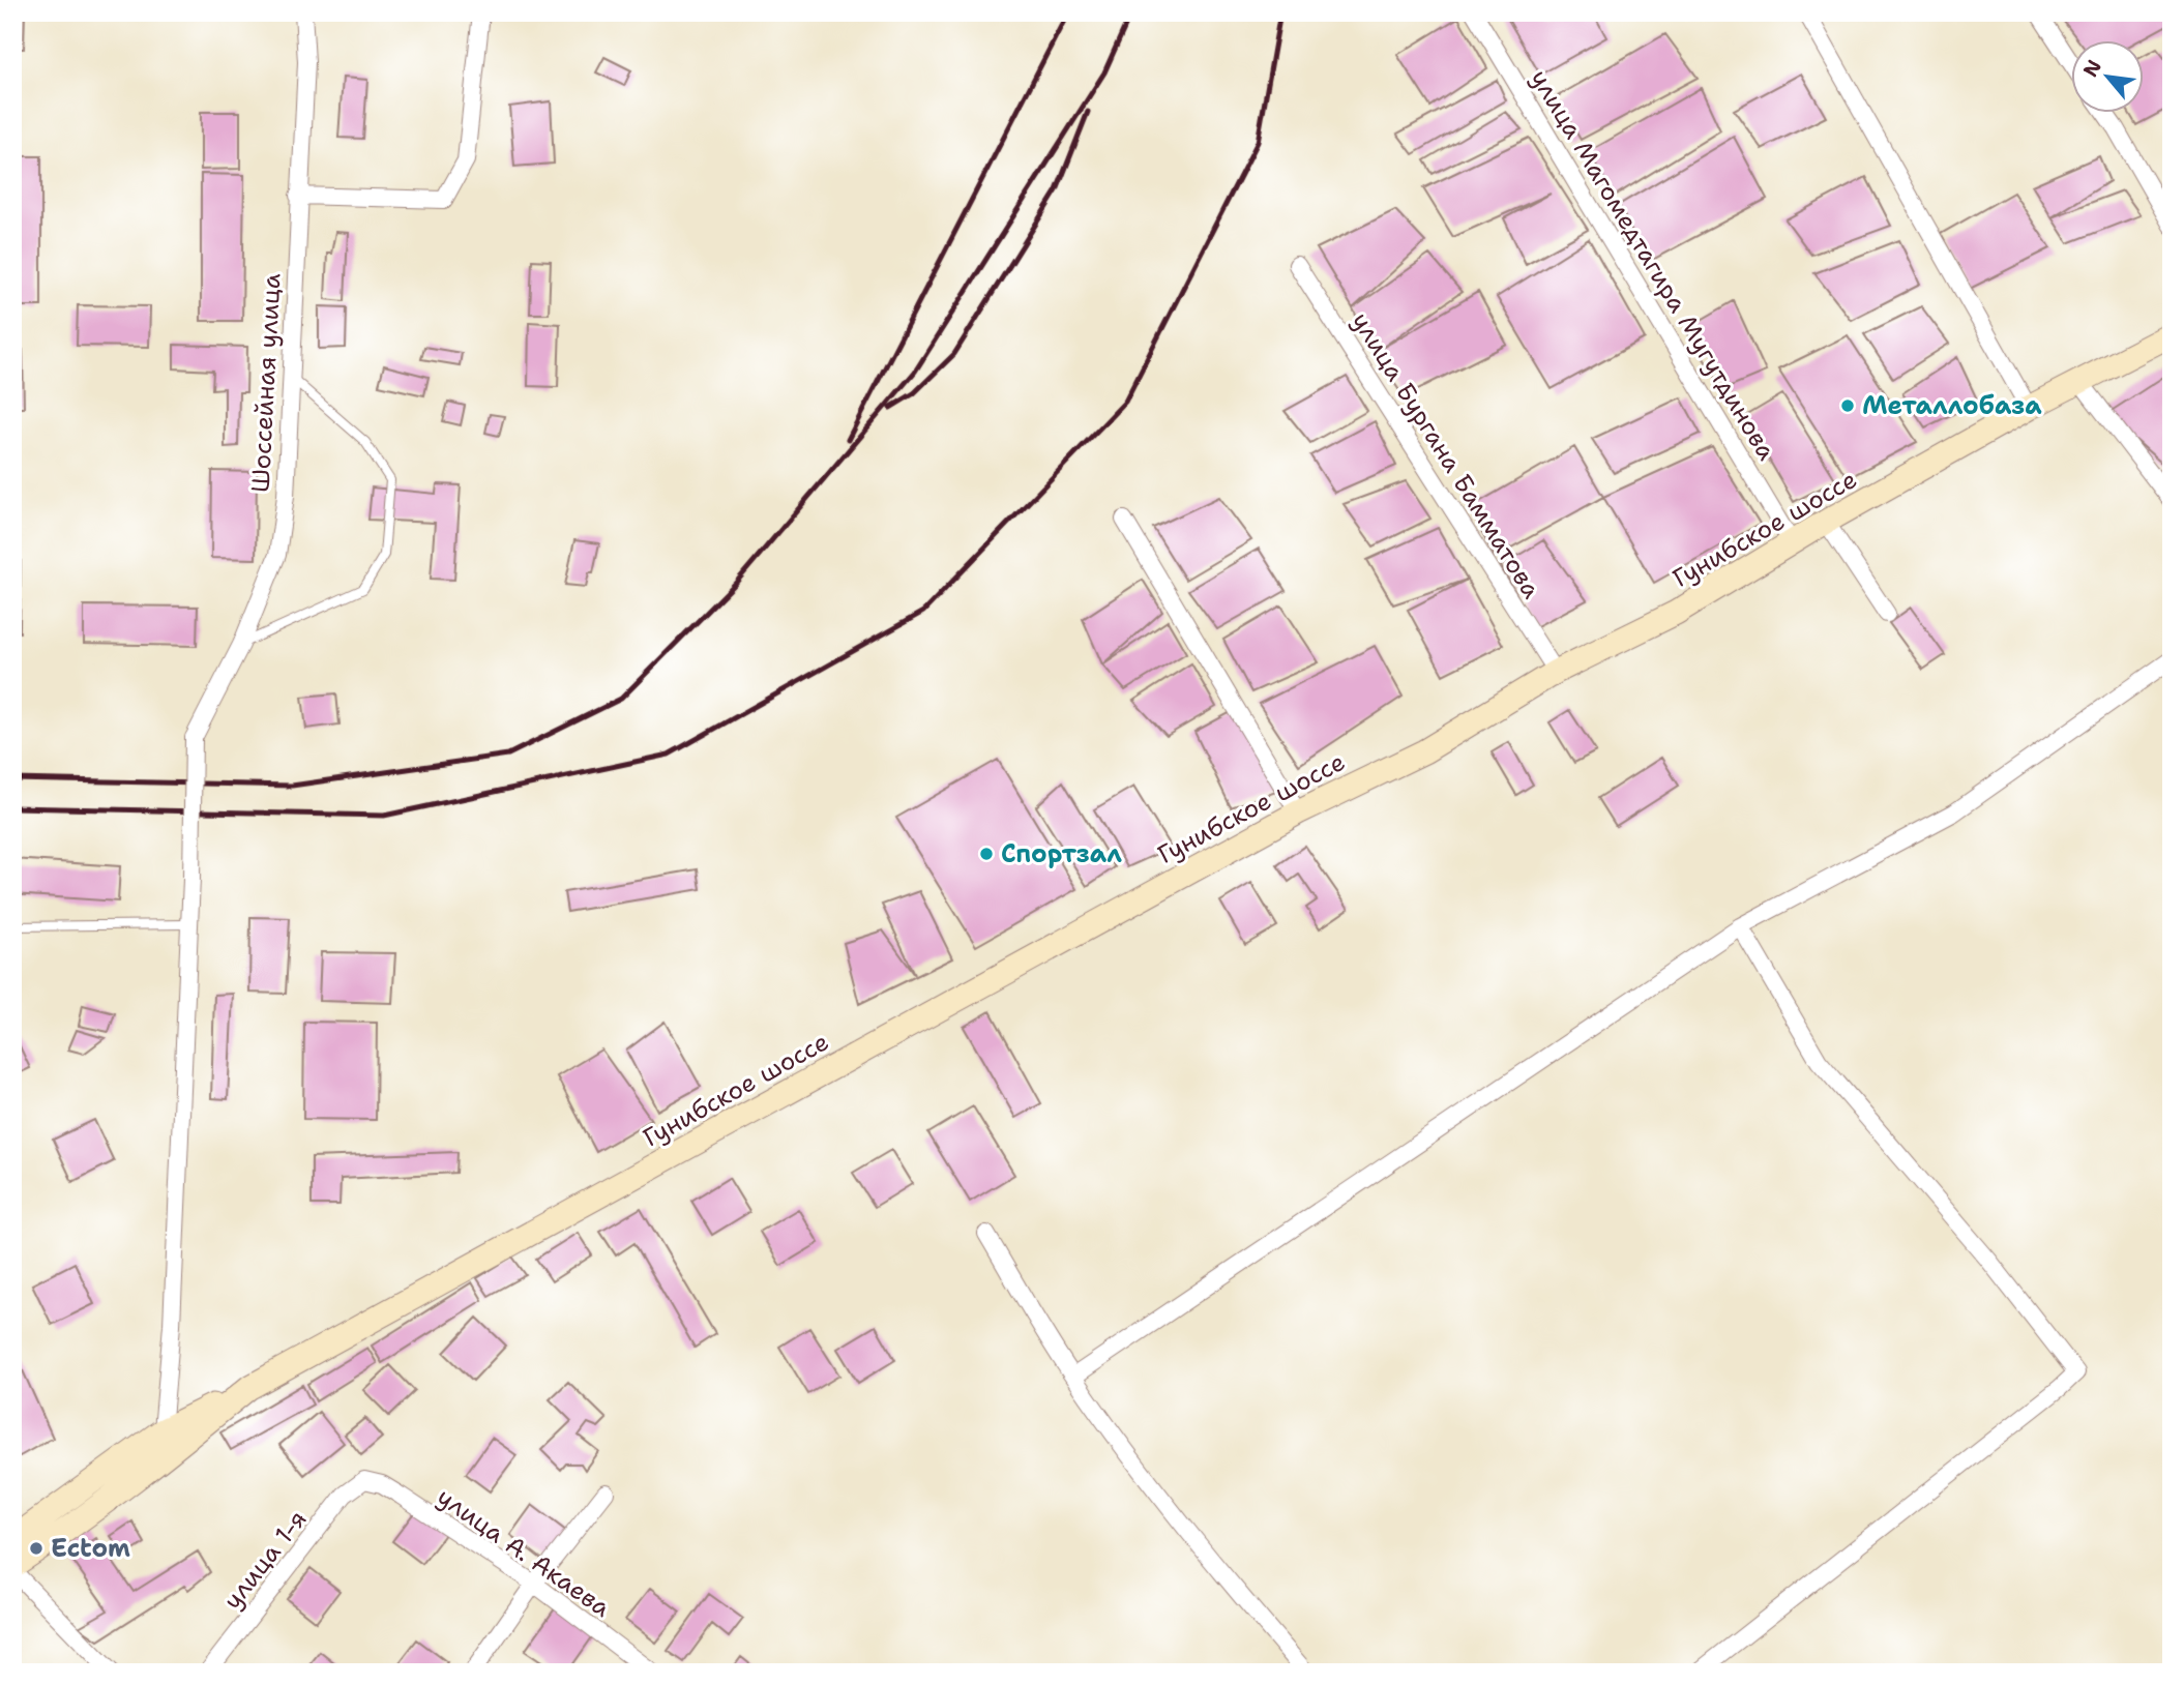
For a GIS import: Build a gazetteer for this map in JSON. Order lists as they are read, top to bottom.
{
  "streets": {
    "main road": ["Гунибское шоссе"],
    "street": [
      "улица Магомедтагира Мугутдинова",
      "Шоссейная улица",
      "улица Бургана Бамматова",
      "улица А. Акаева",
      "улица 1-я"
    ]
  },
  "crossings": [
    ["улица Магомедтагира Мугутдинова", "Гунибское шоссе"],
    ["улица Бургана Бамматова", "Гунибское шоссе"],
    ["улица А. Акаева", "улица 1-я"]
  ],
  "places": ["Металлобаза", "Спортзал", "Ectom"],
  "north": "top left"
}
